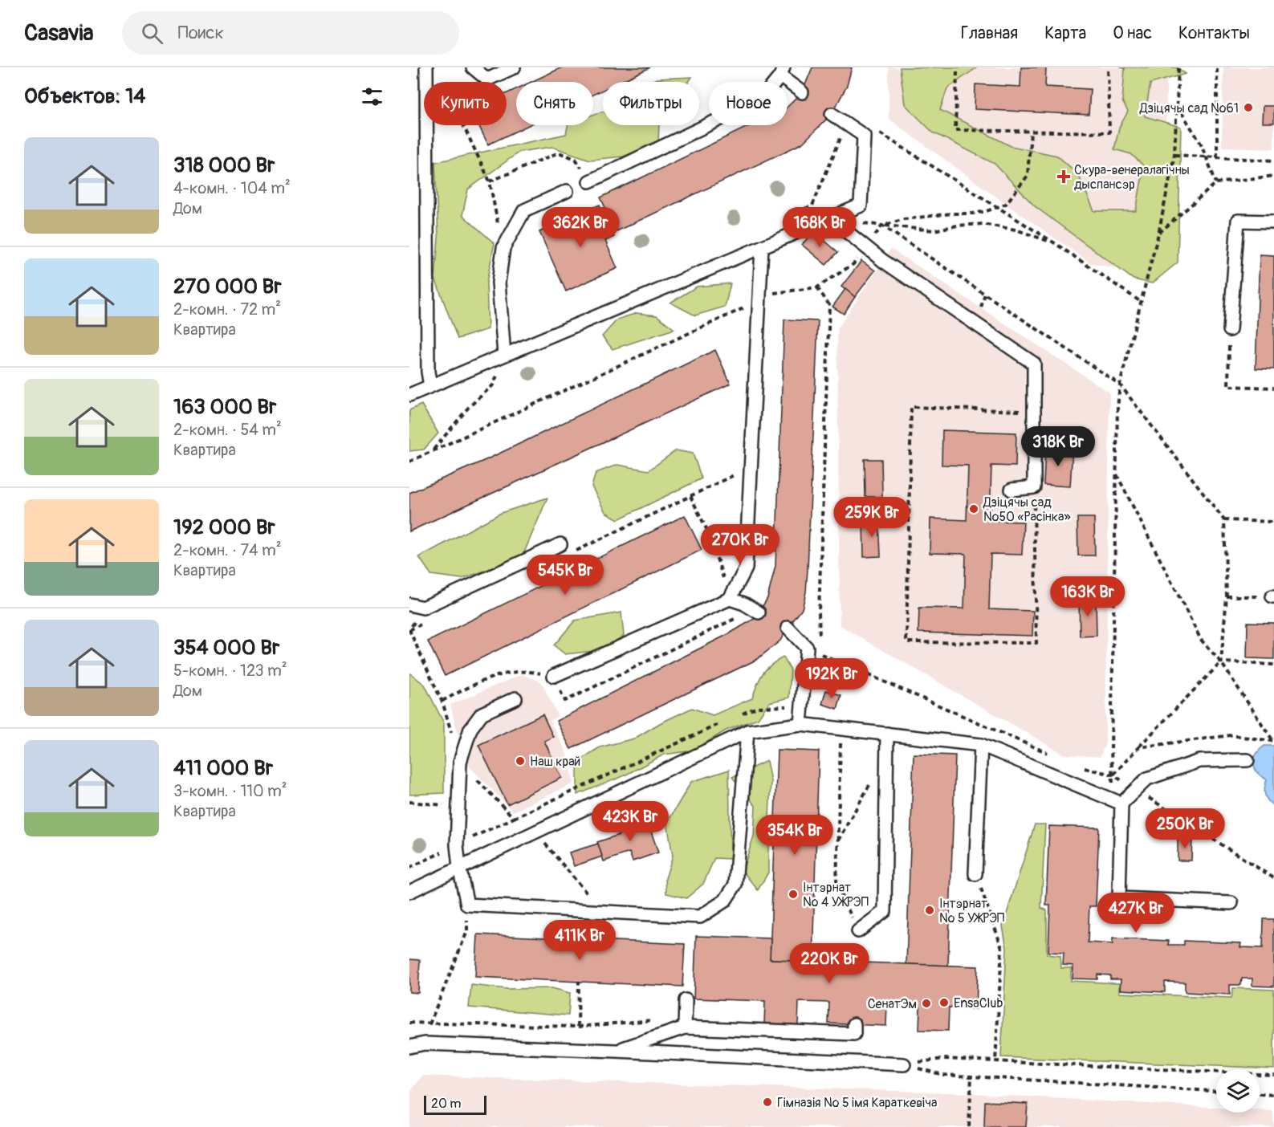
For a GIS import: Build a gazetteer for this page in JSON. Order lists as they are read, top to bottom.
{
  "places": {
    "other": [
      "Дзіцячы сад №61",
      "Дзіцячы сад №50 «Расінка»",
      "Наш край",
      "Інтэрнат № 4 УЖРЭП",
      "Інтэрнат № 5 УЖРЭП",
      "EnsaClub",
      "СенатЭм",
      "Гімназія № 5 імя Караткевіча"
    ],
    "health": ["Скура-венералагічны дыспансэр"]
  },
  "scale_bar": "20 m",
  "page": {
    "header": "Casavia",
    "search": "Поиск",
    "nav": [
      "Главная",
      "Карта",
      "О нас",
      "Контакты"
    ],
    "heading": "Объектов: 14",
    "chip": [
      "Купить",
      "Снять",
      "Фильтры",
      "Новое"
    ],
    "list": [
      {
        "name": "318 000 Br",
        "note": "4-комн. · 104 m² · Дом"
      },
      {
        "name": "270 000 Br",
        "note": "2-комн. · 72 m² · Квартира"
      },
      {
        "name": "163 000 Br",
        "note": "2-комн. · 54 m² · Квартира"
      },
      {
        "name": "192 000 Br",
        "note": "2-комн. · 74 m² · Квартира"
      },
      {
        "name": "354 000 Br",
        "note": "5-комн. · 123 m² · Дом"
      },
      {
        "name": "411 000 Br",
        "note": "3-комн. · 110 m² · Квартира"
      }
    ],
    "price": [
      "362K Br",
      "168K Br",
      "318K Br",
      "259K Br",
      "270K Br",
      "545K Br",
      "163K Br",
      "192K Br",
      "423K Br",
      "250K Br",
      "354K Br",
      "427K Br",
      "411K Br",
      "220K Br"
    ],
    "scale": "20 m"
  }
}
